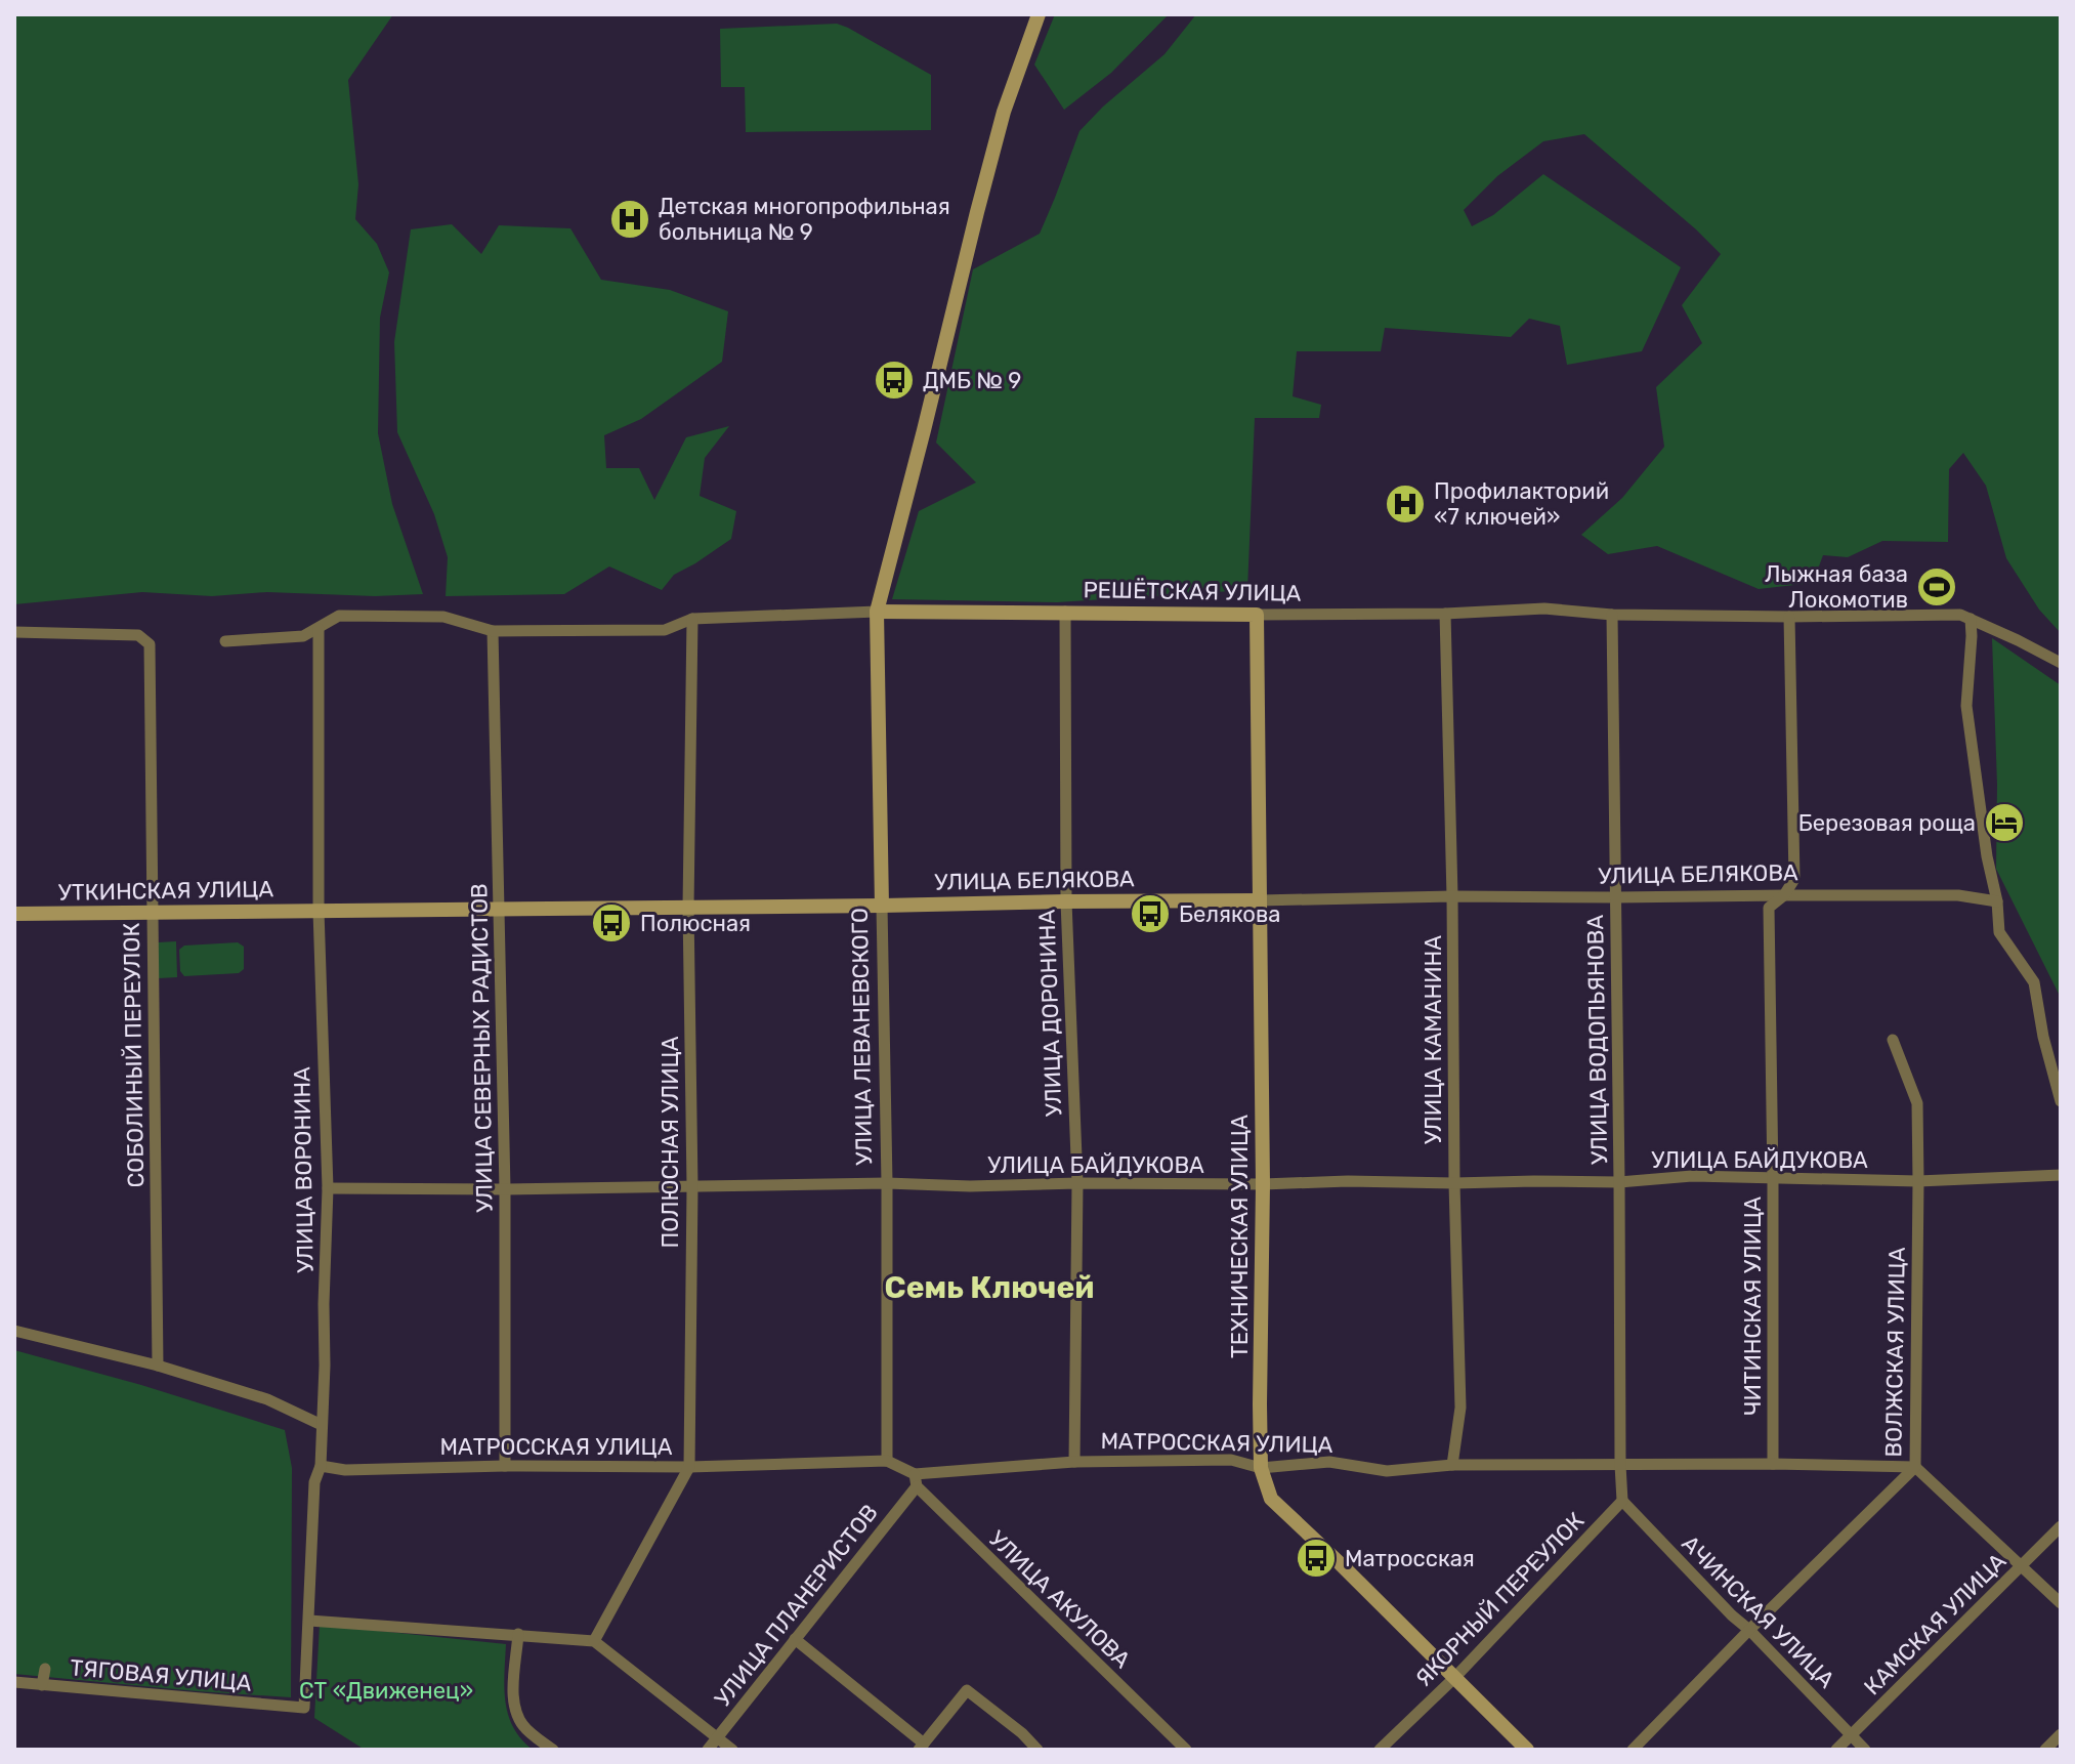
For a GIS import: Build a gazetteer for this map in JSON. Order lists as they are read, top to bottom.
{
  "streets": {
    "street": [
      "РЕШЁТСКАЯ УЛИЦА",
      "УЛИЦА БЕЛЯКОВА",
      "УТКИНСКАЯ УЛИЦА",
      "УЛИЦА ДОРОНИНА",
      "УЛИЦА ЛЕВАНЕВСКОГО",
      "УЛИЦА КАМАНИНА",
      "УЛИЦА ВОДОПЬЯНОВА",
      "УЛИЦА СЕВЕРНЫХ РАДИСТОВ",
      "СОБОЛИНЫЙ ПЕРЕУЛОК",
      "ПОЛЮСНАЯ УЛИЦА",
      "УЛИЦА БАЙДУКОВА",
      "УЛИЦА ВОРОНИНА",
      "ТЕХНИЧЕСКАЯ УЛИЦА",
      "ЧИТИНСКАЯ УЛИЦА",
      "ВОЛЖСКАЯ УЛИЦА",
      "МАТРОССКАЯ УЛИЦА",
      "УЛИЦА АКУЛОВА",
      "ЯКОРНЫЙ ПЕРЕУЛОК",
      "УЛИЦА ПЛАНЕРИСТОВ",
      "АЧИНСКАЯ УЛИЦА",
      "КАМСКАЯ УЛИЦА",
      "ТЯГОВАЯ УЛИЦА"
    ]
  },
  "crossings": [
    ["РЕШЁТСКАЯ УЛИЦА", "УЛИЦА ДОРОНИНА"],
    ["РЕШЁТСКАЯ УЛИЦА", "УЛИЦА ЛЕВАНЕВСКОГО"],
    ["РЕШЁТСКАЯ УЛИЦА", "УЛИЦА КАМАНИНА"],
    ["РЕШЁТСКАЯ УЛИЦА", "УЛИЦА ВОДОПЬЯНОВА"],
    ["РЕШЁТСКАЯ УЛИЦА", "УЛИЦА СЕВЕРНЫХ РАДИСТОВ"],
    ["РЕШЁТСКАЯ УЛИЦА", "ПОЛЮСНАЯ УЛИЦА"],
    ["РЕШЁТСКАЯ УЛИЦА", "УЛИЦА ВОРОНИНА"],
    ["РЕШЁТСКАЯ УЛИЦА", "ТЕХНИЧЕСКАЯ УЛИЦА"],
    ["РЕШЁТСКАЯ УЛИЦА", "ЧИТИНСКАЯ УЛИЦА"],
    ["УЛИЦА БЕЛЯКОВА", "УТКИНСКАЯ УЛИЦА"],
    ["УЛИЦА БЕЛЯКОВА", "УЛИЦА ДОРОНИНА"],
    ["УЛИЦА БЕЛЯКОВА", "УЛИЦА ЛЕВАНЕВСКОГО"],
    ["УЛИЦА БЕЛЯКОВА", "УЛИЦА КАМАНИНА"],
    ["УЛИЦА БЕЛЯКОВА", "УЛИЦА ВОДОПЬЯНОВА"],
    ["УЛИЦА БЕЛЯКОВА", "УЛИЦА СЕВЕРНЫХ РАДИСТОВ"],
    ["УЛИЦА БЕЛЯКОВА", "ПОЛЮСНАЯ УЛИЦА"],
    ["УЛИЦА БЕЛЯКОВА", "УЛИЦА ВОРОНИНА"],
    ["УЛИЦА БЕЛЯКОВА", "ТЕХНИЧЕСКАЯ УЛИЦА"],
    ["УЛИЦА БЕЛЯКОВА", "ЧИТИНСКАЯ УЛИЦА"],
    ["УТКИНСКАЯ УЛИЦА", "СОБОЛИНЫЙ ПЕРЕУЛОК"],
    ["УТКИНСКАЯ УЛИЦА", "УЛИЦА ВОРОНИНА"],
    ["УЛИЦА ДОРОНИНА", "УЛИЦА БАЙДУКОВА"],
    ["УЛИЦА ДОРОНИНА", "МАТРОССКАЯ УЛИЦА"],
    ["УЛИЦА ЛЕВАНЕВСКОГО", "УЛИЦА БАЙДУКОВА"],
    ["УЛИЦА ЛЕВАНЕВСКОГО", "МАТРОССКАЯ УЛИЦА"],
    ["УЛИЦА КАМАНИНА", "УЛИЦА БАЙДУКОВА"],
    ["УЛИЦА КАМАНИНА", "МАТРОССКАЯ УЛИЦА"],
    ["УЛИЦА ВОДОПЬЯНОВА", "УЛИЦА БАЙДУКОВА"],
    ["УЛИЦА ВОДОПЬЯНОВА", "МАТРОССКАЯ УЛИЦА"],
    ["УЛИЦА СЕВЕРНЫХ РАДИСТОВ", "УЛИЦА БАЙДУКОВА"],
    ["УЛИЦА СЕВЕРНЫХ РАДИСТОВ", "МАТРОССКАЯ УЛИЦА"],
    ["ПОЛЮСНАЯ УЛИЦА", "УЛИЦА БАЙДУКОВА"],
    ["ПОЛЮСНАЯ УЛИЦА", "МАТРОССКАЯ УЛИЦА"],
    ["УЛИЦА БАЙДУКОВА", "УЛИЦА ВОРОНИНА"],
    ["УЛИЦА БАЙДУКОВА", "ТЕХНИЧЕСКАЯ УЛИЦА"],
    ["УЛИЦА БАЙДУКОВА", "ЧИТИНСКАЯ УЛИЦА"],
    ["УЛИЦА БАЙДУКОВА", "ВОЛЖСКАЯ УЛИЦА"],
    ["УЛИЦА ВОРОНИНА", "МАТРОССКАЯ УЛИЦА"],
    ["УЛИЦА ВОРОНИНА", "ТЯГОВАЯ УЛИЦА"],
    ["ТЕХНИЧЕСКАЯ УЛИЦА", "МАТРОССКАЯ УЛИЦА"],
    ["ТЕХНИЧЕСКАЯ УЛИЦА", "ЯКОРНЫЙ ПЕРЕУЛОК"],
    ["ЧИТИНСКАЯ УЛИЦА", "МАТРОССКАЯ УЛИЦА"],
    ["ВОЛЖСКАЯ УЛИЦА", "МАТРОССКАЯ УЛИЦА"],
    ["ВОЛЖСКАЯ УЛИЦА", "АЧИНСКАЯ УЛИЦА"],
    ["МАТРОССКАЯ УЛИЦА", "УЛИЦА АКУЛОВА"],
    ["МАТРОССКАЯ УЛИЦА", "УЛИЦА ПЛАНЕРИСТОВ"],
    ["УЛИЦА АКУЛОВА", "УЛИЦА ПЛАНЕРИСТОВ"],
    ["ЯКОРНЫЙ ПЕРЕУЛОК", "АЧИНСКАЯ УЛИЦА"],
    ["АЧИНСКАЯ УЛИЦА", "КАМСКАЯ УЛИЦА"]
  ],
  "districts": ["Семь Ключей"],
  "parks": ["СТ «Движенец»"],
  "places": {
    "hospital": ["Детская многопрофильная больница № 9", "Профилакторий «7 ключей»"],
    "bus stop": [
      "ДМБ № 9",
      "Белякова",
      "Полюсная",
      "Матросская"
    ],
    "sports": ["Лыжная база Локомотив"],
    "hotel": ["Березовая роща"]
  }
}
